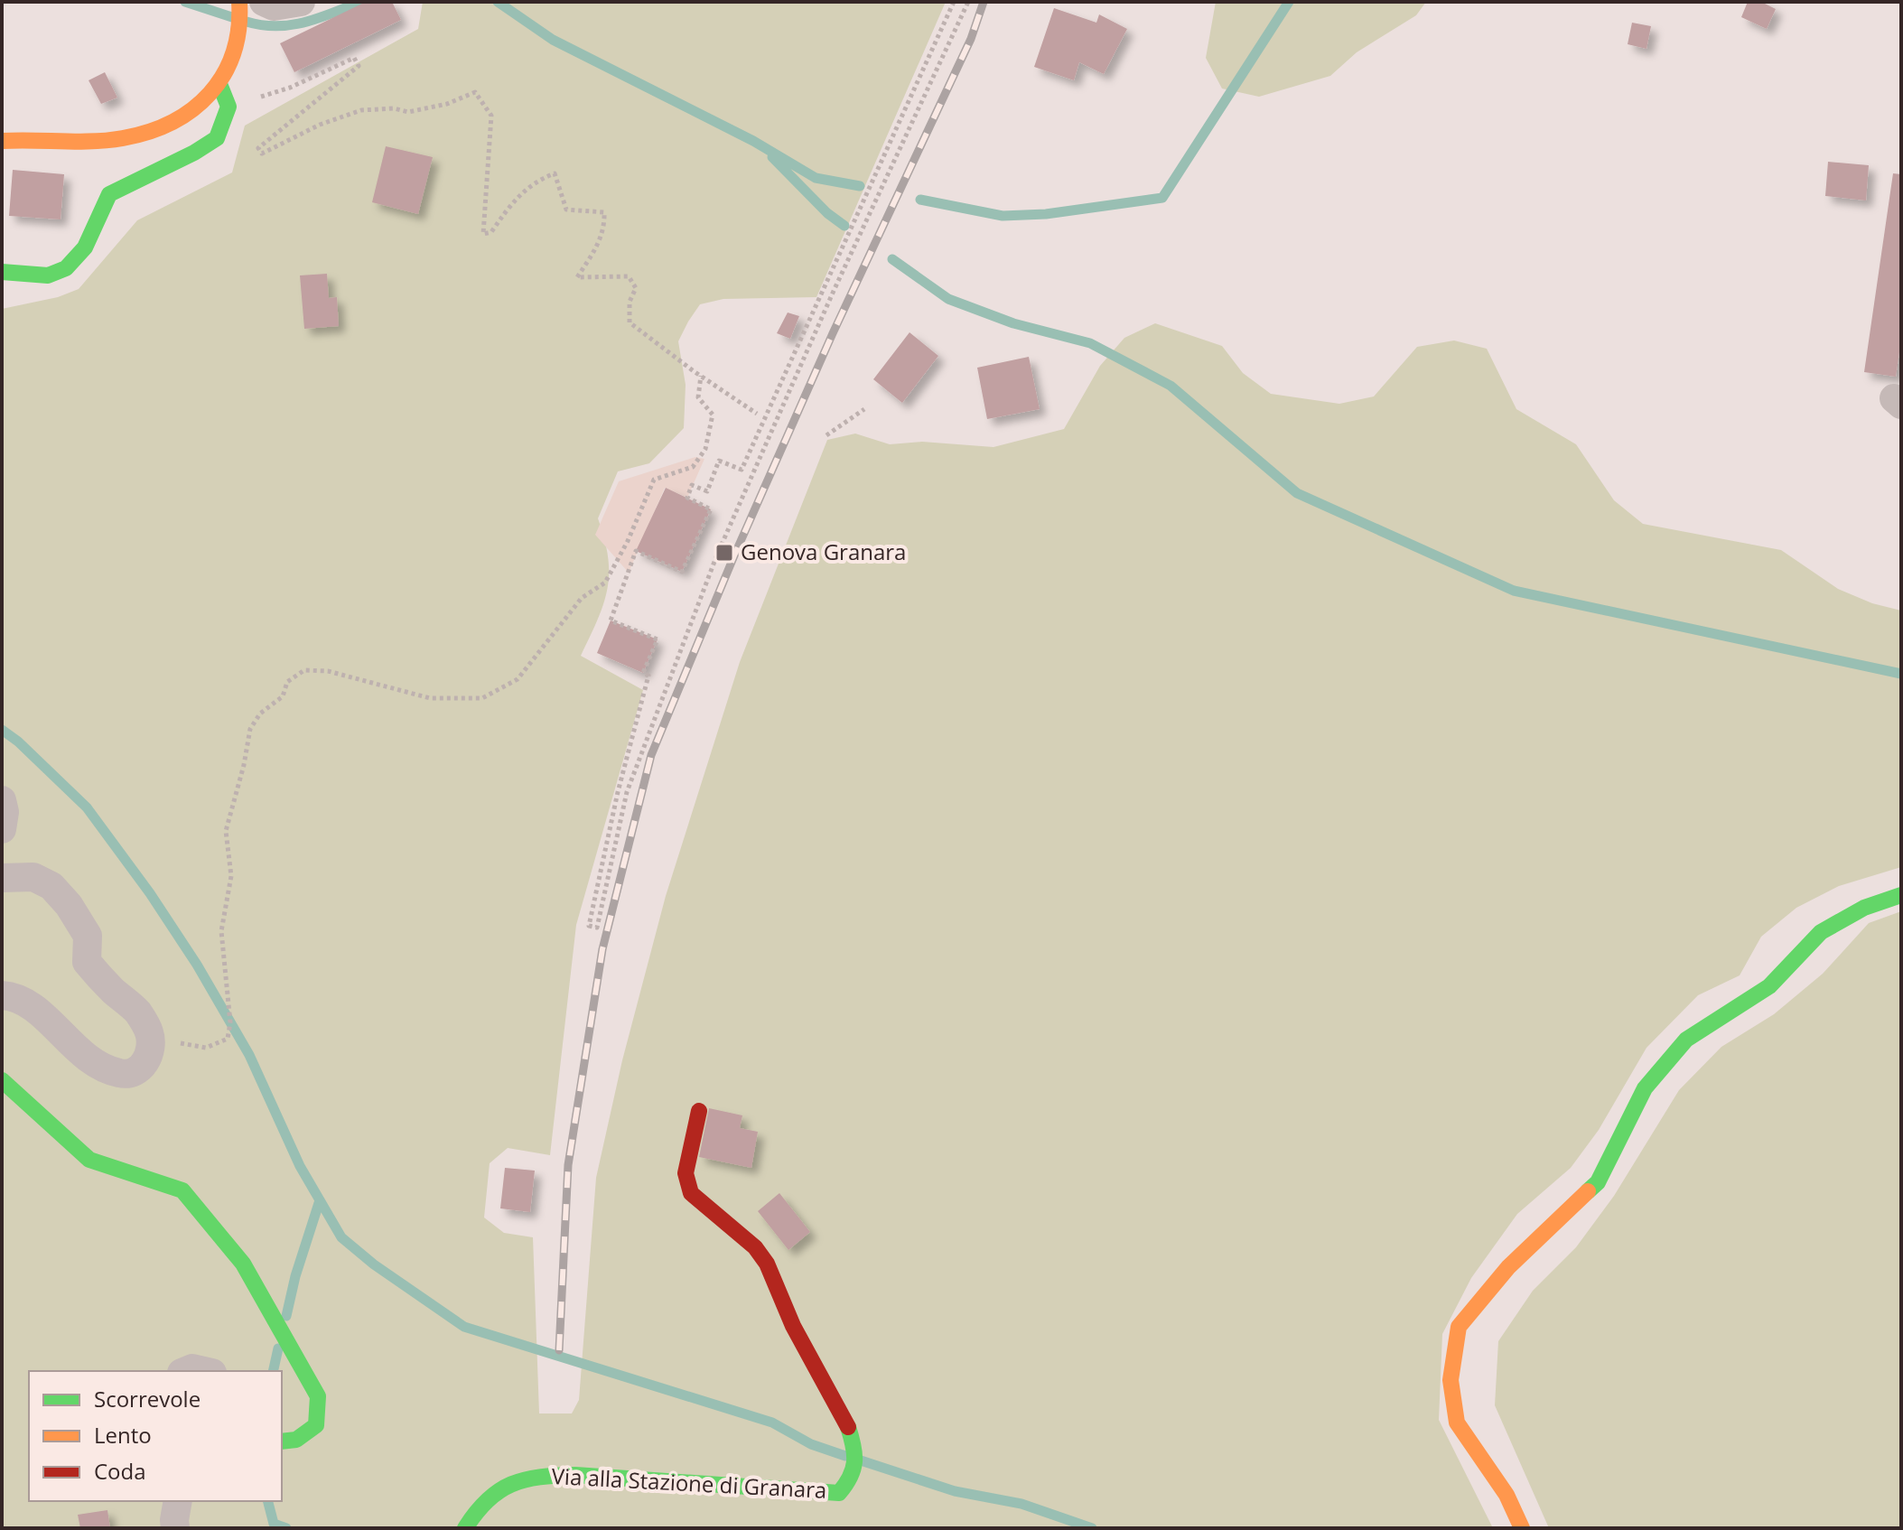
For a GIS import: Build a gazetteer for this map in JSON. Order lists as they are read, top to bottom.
{
  "streets": {
    "street": ["Via alla Stazione di Granara"]
  },
  "places": {
    "transit": ["Genova Granara"]
  },
  "legend": ["Scorrevole", "Lento", "Coda"]
}
